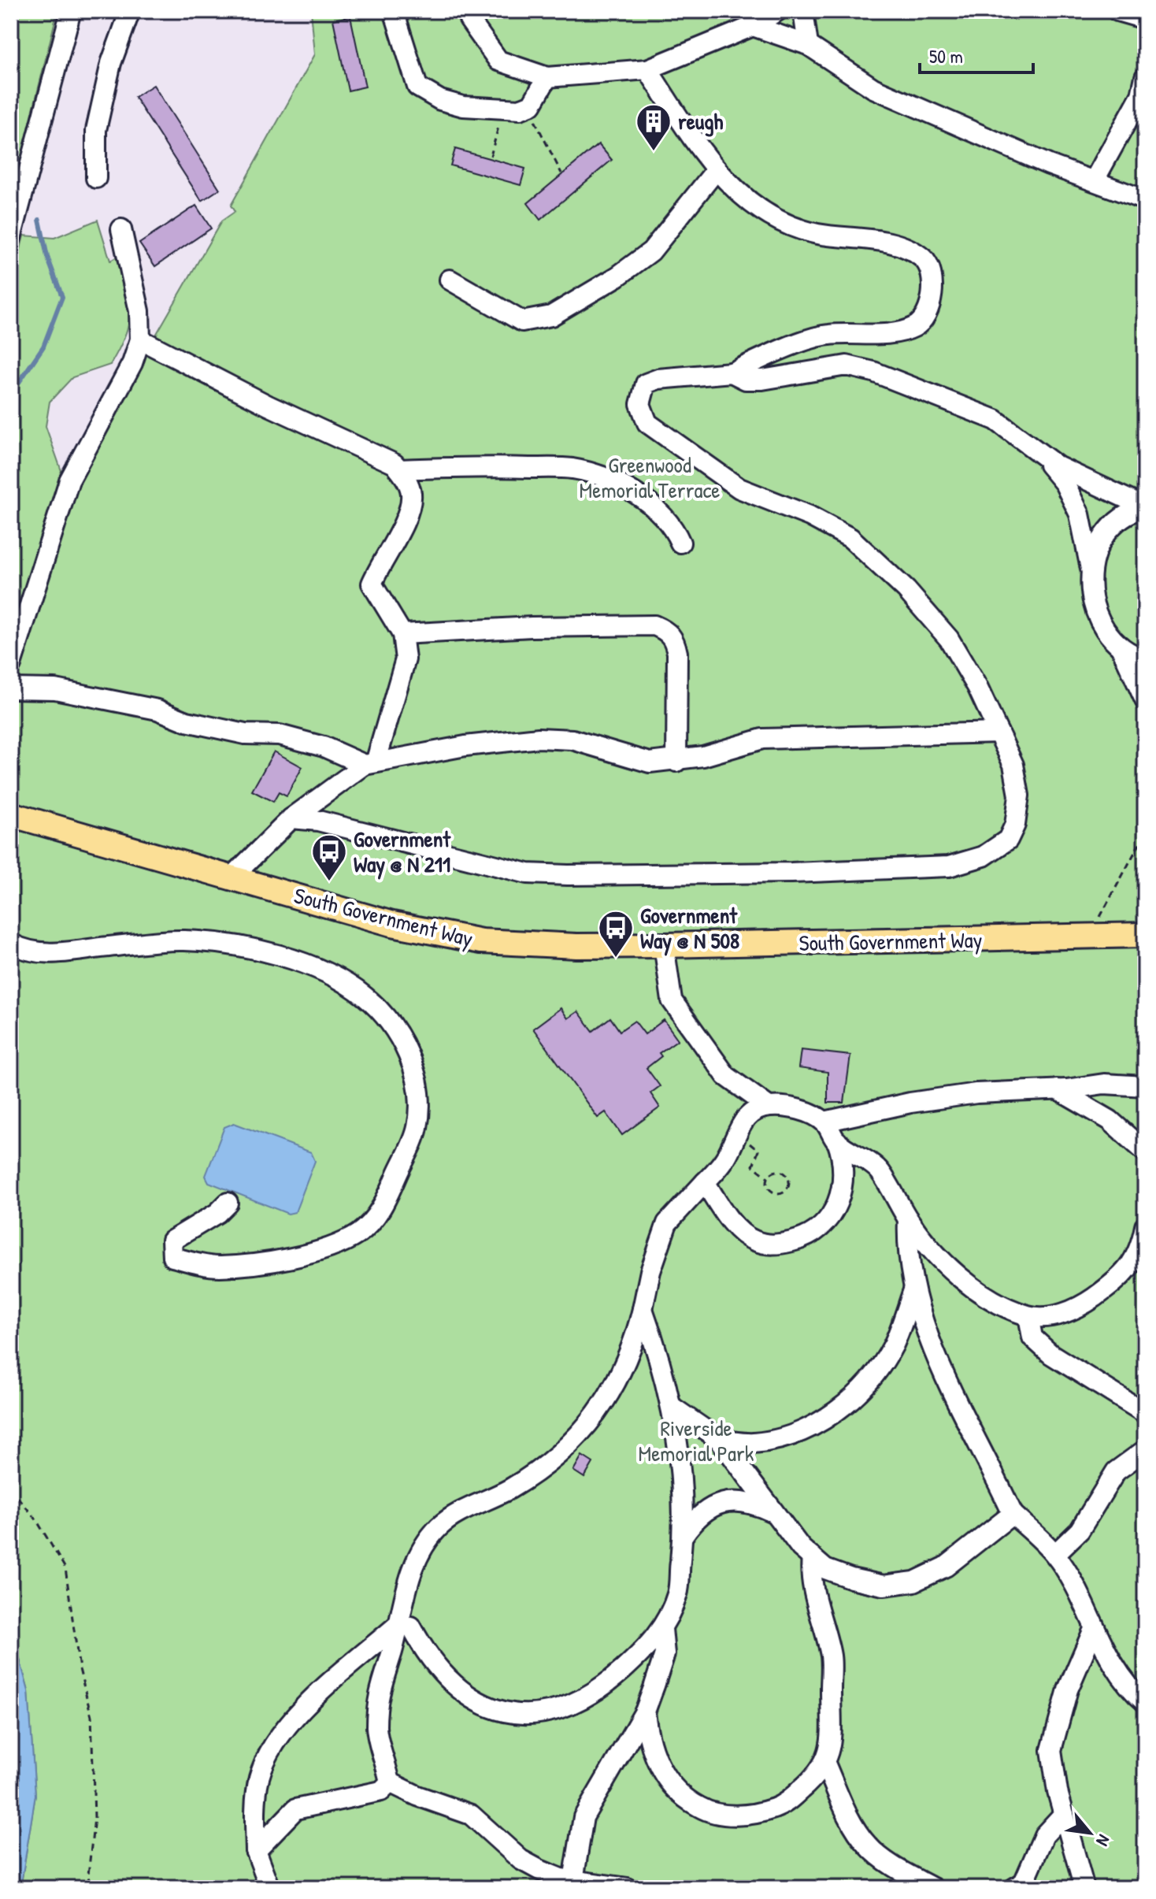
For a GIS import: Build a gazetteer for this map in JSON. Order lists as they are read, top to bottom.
{
  "streets": {
    "main road": ["South Government Way"]
  },
  "parks": ["Greenwood Memorial Terrace", "Riverside Memorial Park"],
  "places": {
    "building": ["reugh"],
    "bus stop": ["Government Way @ N 211", "Government Way @ N 508"]
  },
  "scale_bar": "50 m",
  "north": "bottom right"
}
